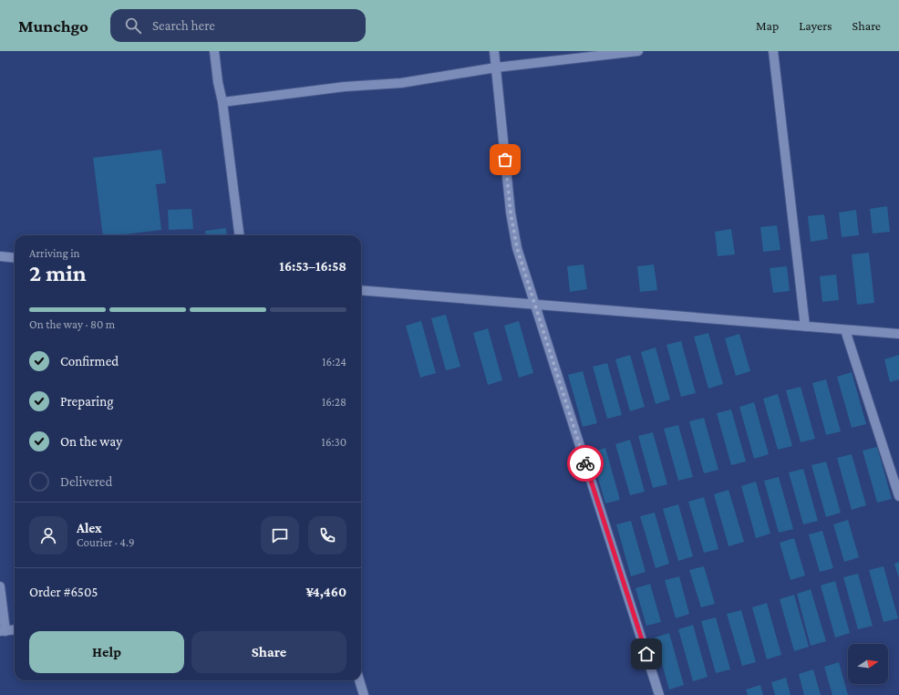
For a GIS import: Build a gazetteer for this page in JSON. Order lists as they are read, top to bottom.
{
  "north": "right",
  "page": {
    "header": "Munchgo",
    "search": "Search here",
    "nav": ["Map", "Layers", "Share"],
    "heading": ["2 min", "Arriving in", "16:53–16:58"],
    "panel": [
      "Alex",
      "Courier · 4.9",
      "Order #6505",
      "¥4,460"
    ],
    "bar": "On the way · 80 m",
    "list": [
      ["Confirmed", "16:24"],
      ["Preparing", "16:28"],
      ["On the way", "16:30"],
      "Delivered"
    ],
    "buttons": ["Help", "Share"]
  }
}
